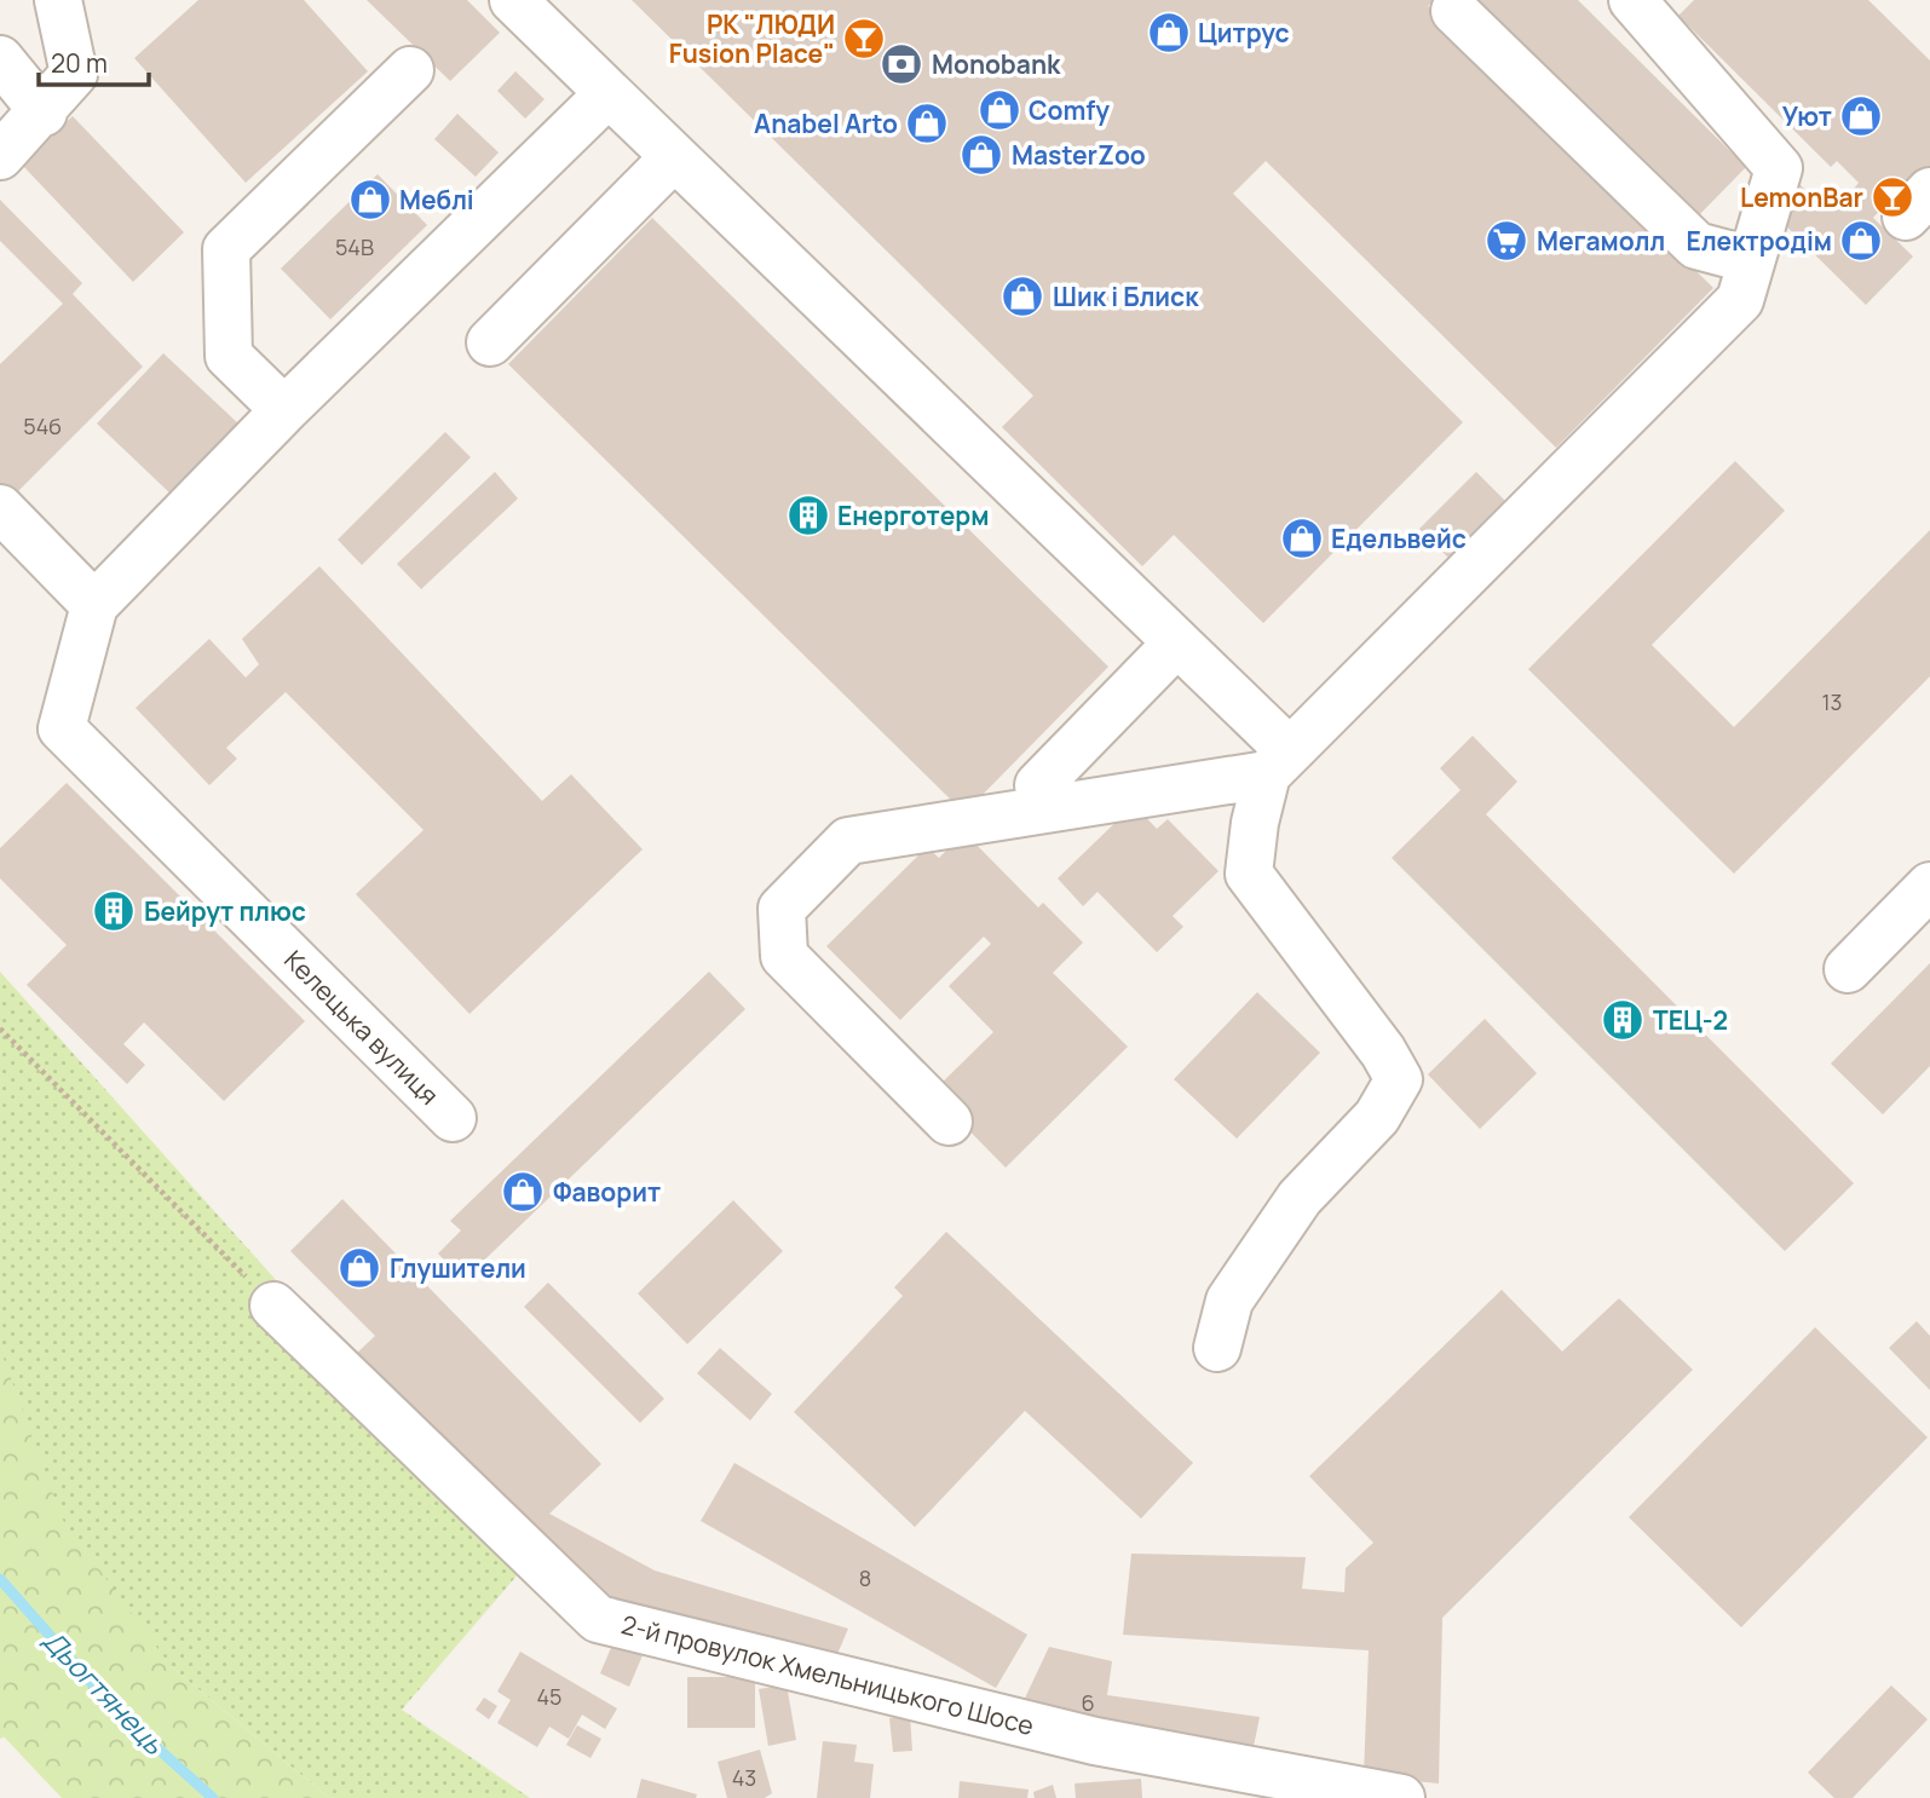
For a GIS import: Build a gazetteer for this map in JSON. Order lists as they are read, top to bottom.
{
  "streets": {
    "street": ["Келецька вулиця", "2-й провулок Хмельницького Шосе"]
  },
  "water": ["Дьогтянець"],
  "places": {
    "shop": [
      "Цитрус",
      "Comfy",
      "Уют",
      "Anabel Arto",
      "MasterZoo",
      "Меблі",
      "Електродім",
      "Шик і Блиск",
      "Едельвейс",
      "Фаворит",
      "Глушители"
    ],
    "bar": ["РК \"ЛЮДИ Fusion Place\"", "LemonBar"],
    "bank": ["Monobank"],
    "supermarket": ["Мегамолл"],
    "building": ["Енерготерм", "Бейрут плюс", "ТЕЦ-2"]
  },
  "house_numbers": [
    "54В",
    "54б",
    "13",
    "8",
    "45",
    "6",
    "43"
  ],
  "scale_bar": "20 m"
}
